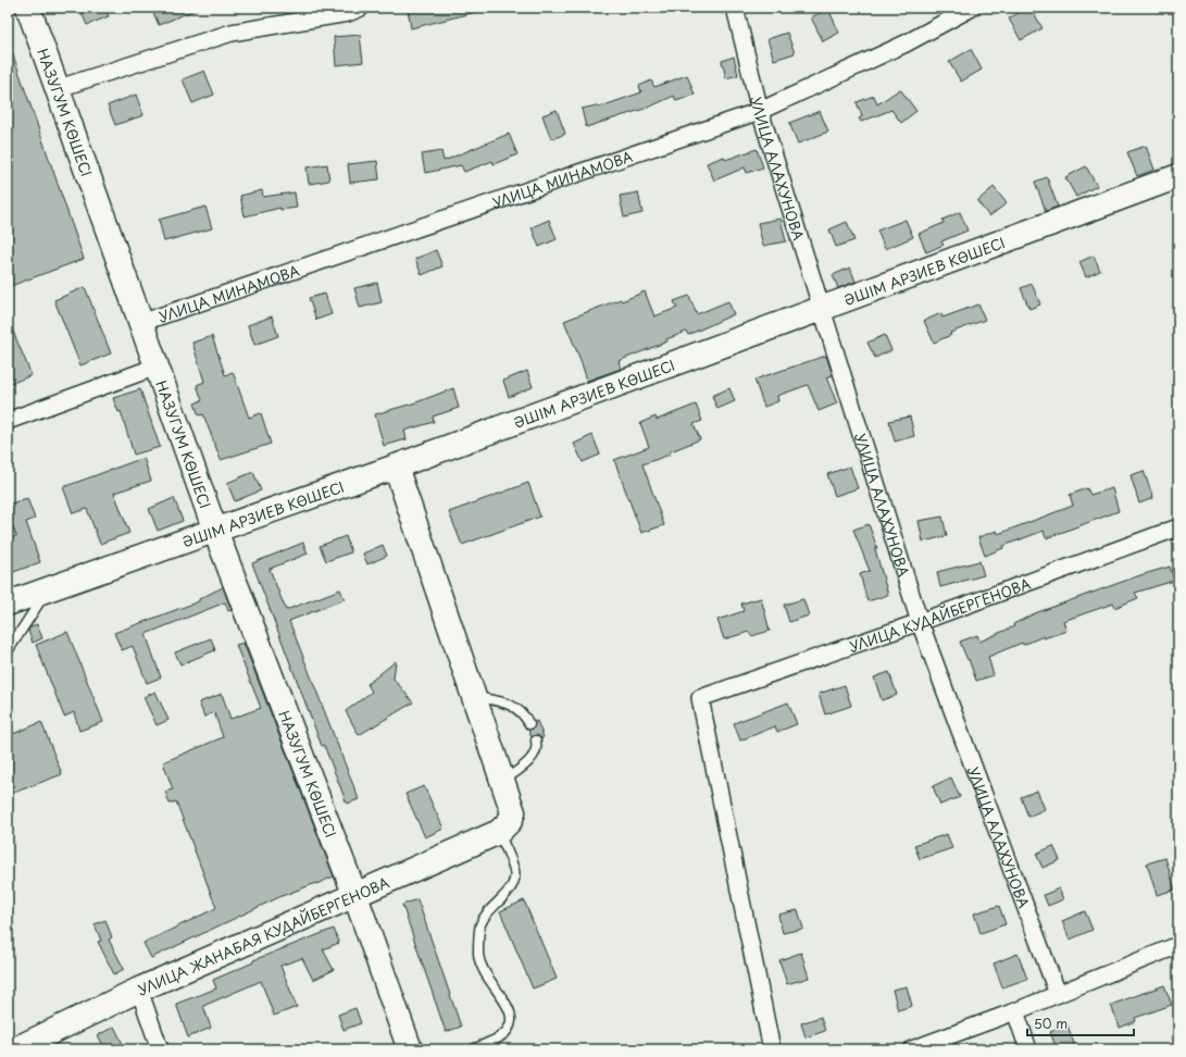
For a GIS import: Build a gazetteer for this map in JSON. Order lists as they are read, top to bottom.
{
  "streets": {
    "street": [
      "НАЗУГУМ КӨШЕСІ",
      "УЛИЦА АЛАХУНОВА",
      "УЛИЦА МИНАМОВА",
      "ӘШІМ АРЗИЕВ КӨШЕСІ",
      "УЛИЦА КУДАЙБЕРГЕНОВА",
      "УЛИЦА ЖАНАБАЯ КУДАЙБЕРГЕНОВА"
    ]
  },
  "crossings": [
    ["НАЗУГУМ КӨШЕСІ", "УЛИЦА МИНАМОВА"],
    ["НАЗУГУМ КӨШЕСІ", "ӘШІМ АРЗИЕВ КӨШЕСІ"],
    ["НАЗУГУМ КӨШЕСІ", "УЛИЦА ЖАНАБАЯ КУДАЙБЕРГЕНОВА"],
    ["УЛИЦА АЛАХУНОВА", "УЛИЦА МИНАМОВА"],
    ["УЛИЦА АЛАХУНОВА", "ӘШІМ АРЗИЕВ КӨШЕСІ"],
    ["УЛИЦА АЛАХУНОВА", "УЛИЦА КУДАЙБЕРГЕНОВА"]
  ],
  "scale_bar": "50 m"
}
